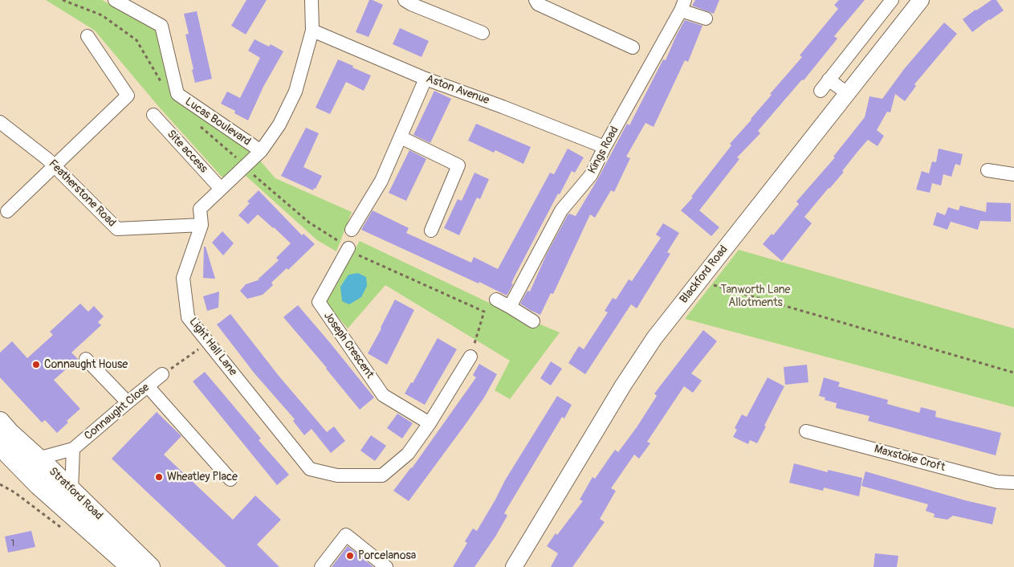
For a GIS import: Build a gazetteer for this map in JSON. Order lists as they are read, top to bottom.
{
  "streets": {
    "highway": ["Stratford Road"],
    "main road": ["Blackford Road"],
    "street": [
      "Aston Avenue",
      "Lucas Boulevard",
      "Kings Road",
      "Site access",
      "Featherstone Road",
      "Joseph Crescent",
      "Light Hall Lane",
      "Connaught Close",
      "Maxstoke Croft"
    ]
  },
  "crossings": [
    ["Aston Avenue", "Kings Road"],
    ["Aston Avenue", "Light Hall Lane"],
    ["Lucas Boulevard", "Light Hall Lane"],
    ["Site access", "Light Hall Lane"],
    ["Featherstone Road", "Light Hall Lane"],
    ["Joseph Crescent", "Light Hall Lane"],
    ["Connaught Close", "Stratford Road"]
  ],
  "parks": ["Tanworth Lane Allotments"],
  "places": ["Connaught House", "Wheatley Place", "Porcelanosa"],
  "house_numbers": ["1"]
}
